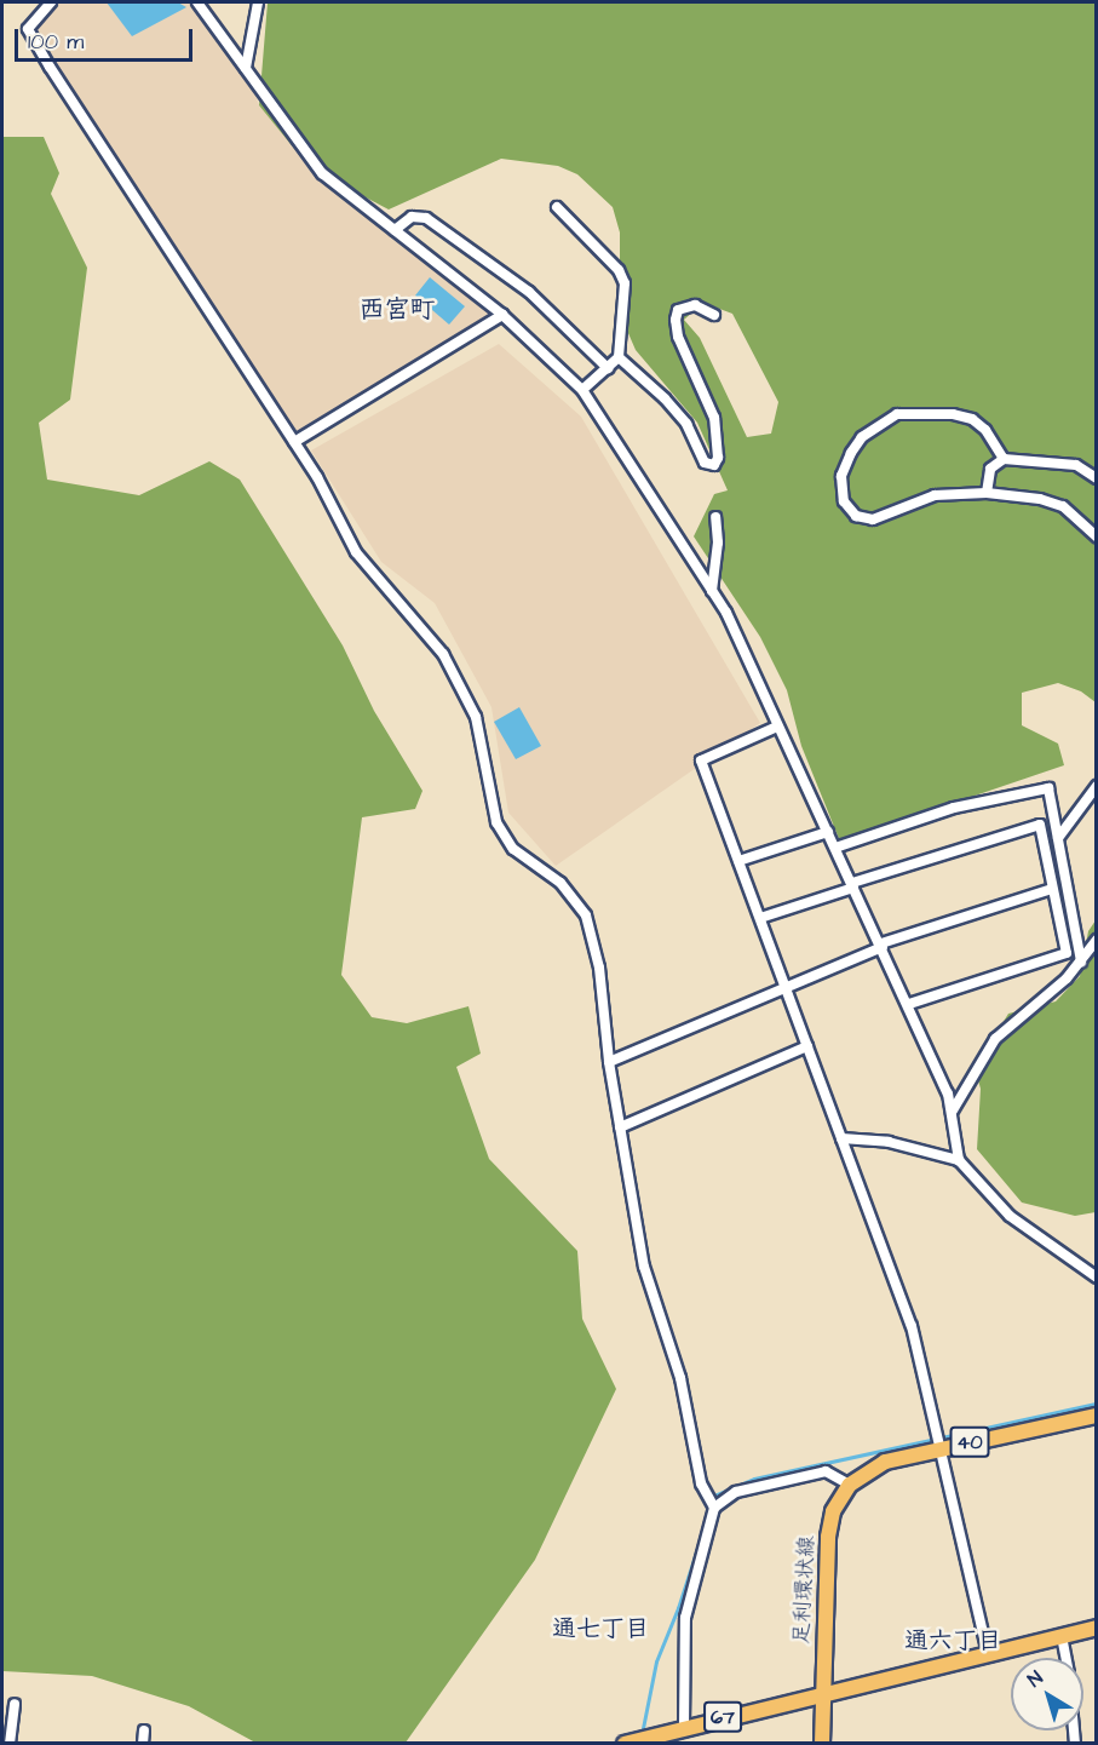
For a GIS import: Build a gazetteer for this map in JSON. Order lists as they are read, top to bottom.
{
  "streets": {
    "main road": ["40", "足利環状線", "67"]
  },
  "crossings": [
    ["足利環状線", "67"]
  ],
  "districts": ["西宮町", "通七丁目", "通六丁目"],
  "scale_bar": "100 m",
  "north": "top left"
}
